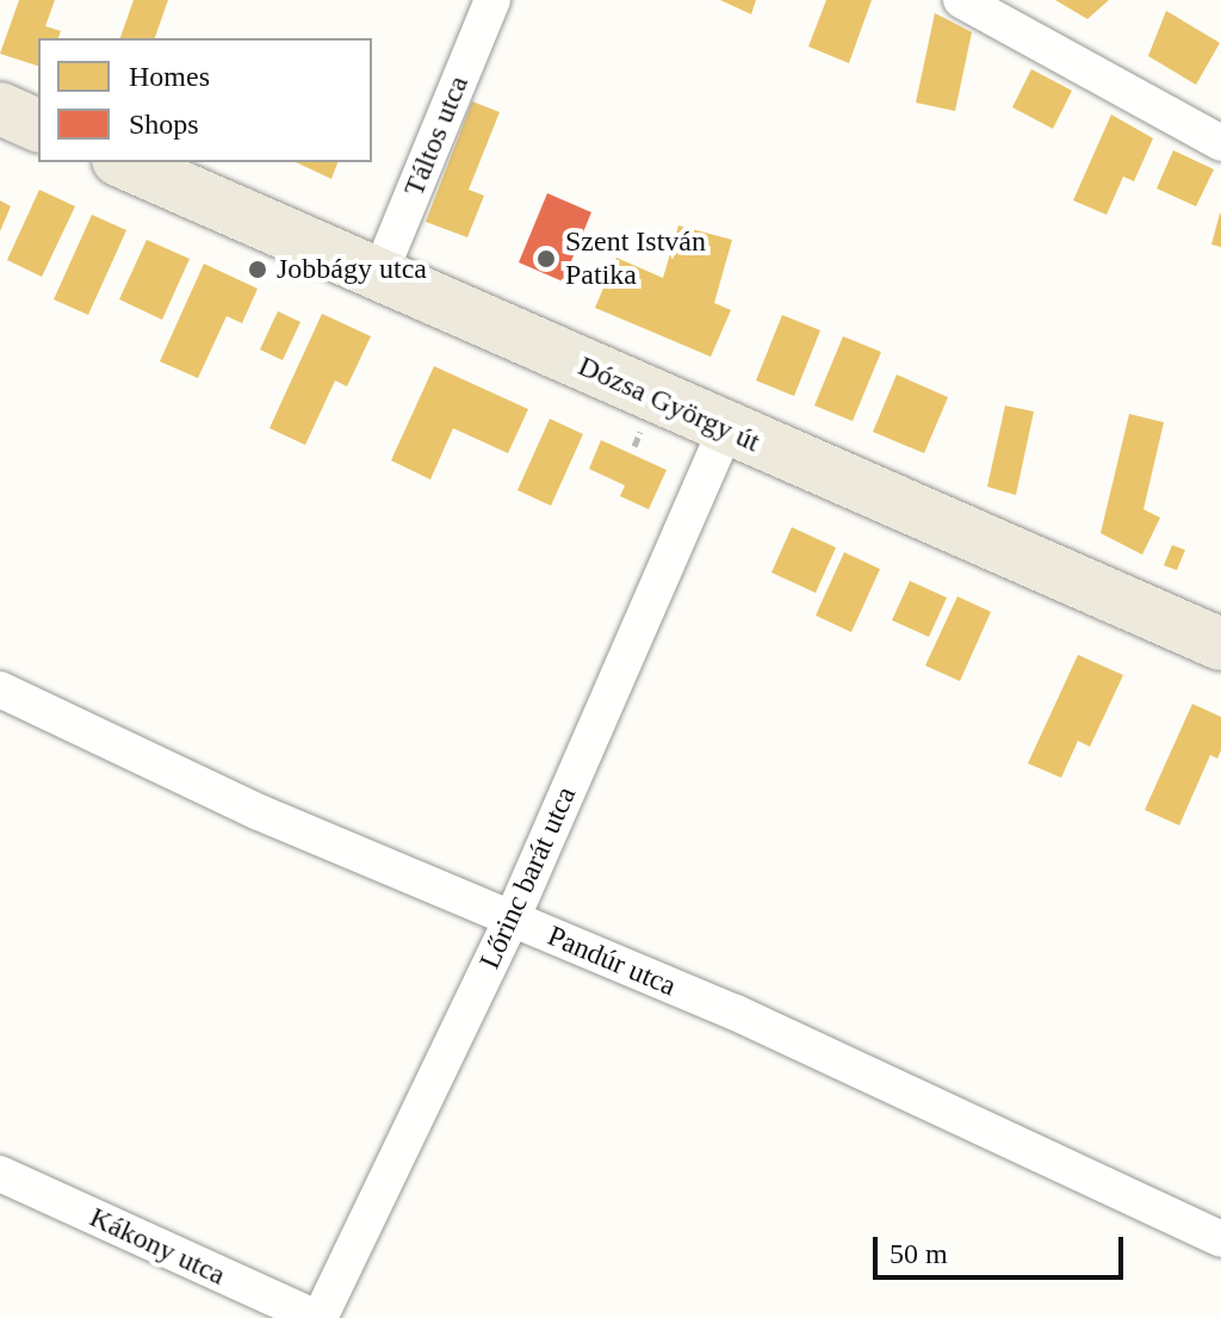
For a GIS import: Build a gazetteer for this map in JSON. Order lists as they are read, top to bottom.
{
  "streets": {
    "main road": ["Dózsa György út"],
    "street": [
      "Táltos utca",
      "Lőrinc barát utca",
      "Pandúr utca",
      "Kákony utca"
    ]
  },
  "crossings": [
    ["Táltos utca", "Dózsa György út"],
    ["Dózsa György út", "Lőrinc barát utca"],
    ["Lőrinc barát utca", "Pandúr utca"],
    ["Lőrinc barát utca", "Kákony utca"]
  ],
  "places": ["Szent István Patika", "Jobbágy utca"],
  "legend": ["Homes", "Shops"],
  "scale_bar": "50 m"
}
